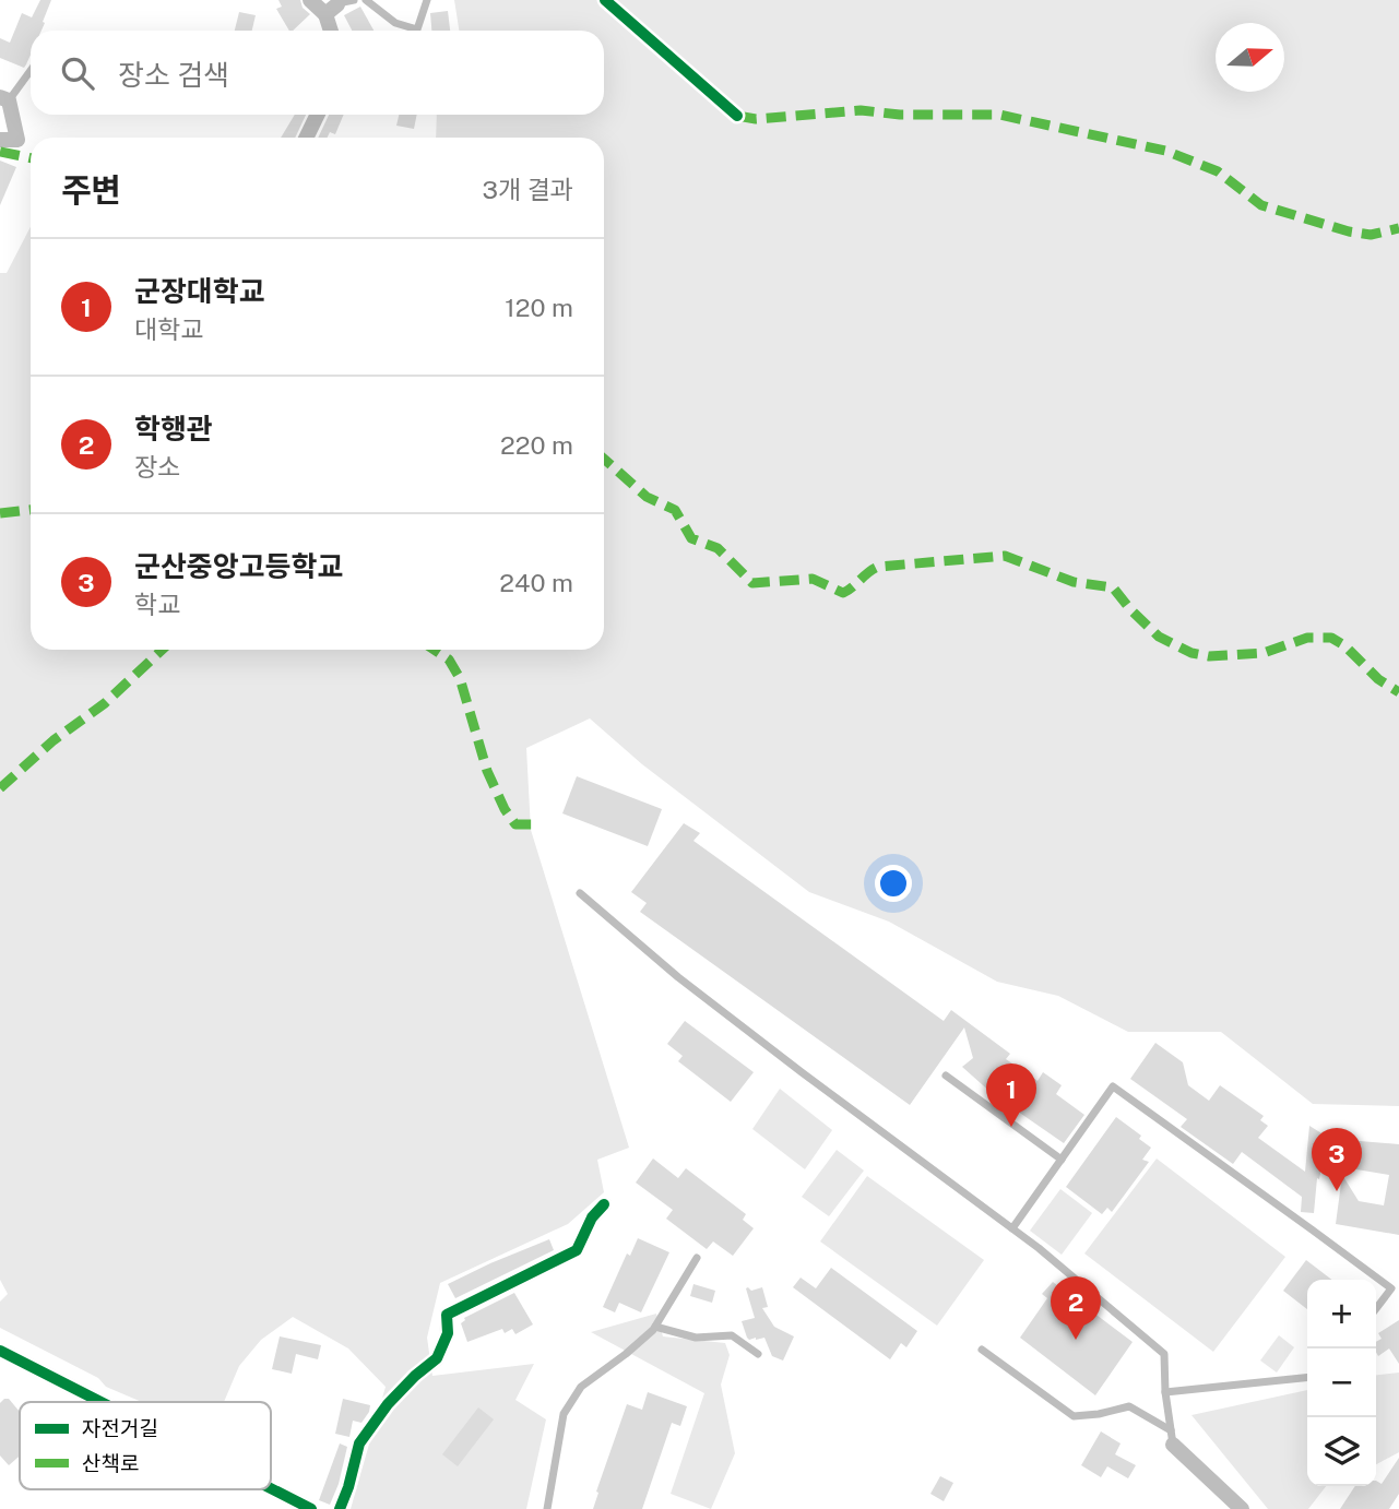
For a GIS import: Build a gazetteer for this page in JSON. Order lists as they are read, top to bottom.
{
  "legend": ["자전거길", "산책로"],
  "north": "right",
  "page": {
    "search": "장소 검색",
    "heading": ["주변", "3개 결과"],
    "list": [
      {
        "mark": "1",
        "name": "군장대학교",
        "note": "대학교",
        "value": "120 m"
      },
      {
        "mark": "2",
        "name": "학행관",
        "note": "장소",
        "value": "220 m"
      },
      {
        "mark": "3",
        "name": "군산중앙고등학교",
        "note": "학교",
        "value": "240 m"
      }
    ],
    "pins": ["1", "3", "2"],
    "map_buttons": ["+", "−"]
  }
}
